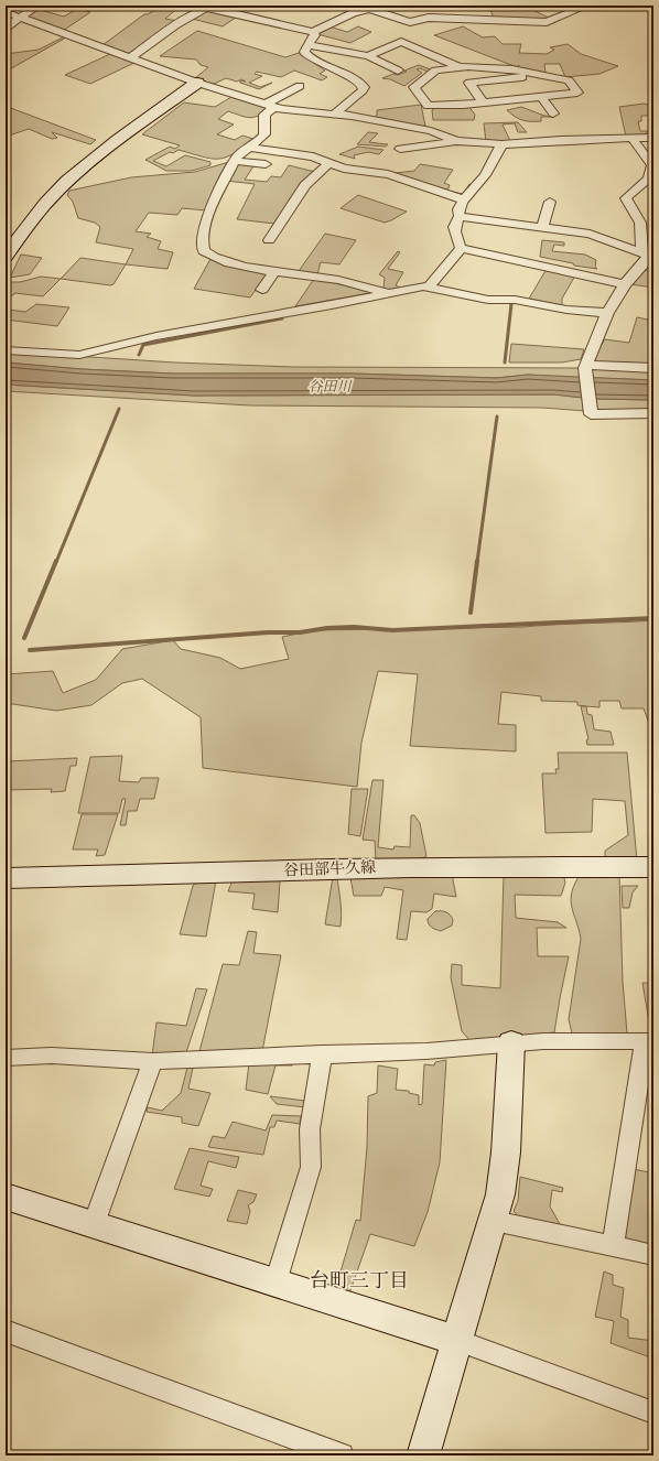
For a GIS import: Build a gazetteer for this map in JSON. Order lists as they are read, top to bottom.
{
  "streets": {
    "street": ["谷田部牛久線"]
  },
  "districts": ["台町三丁目"],
  "water": ["谷田川"]
}
